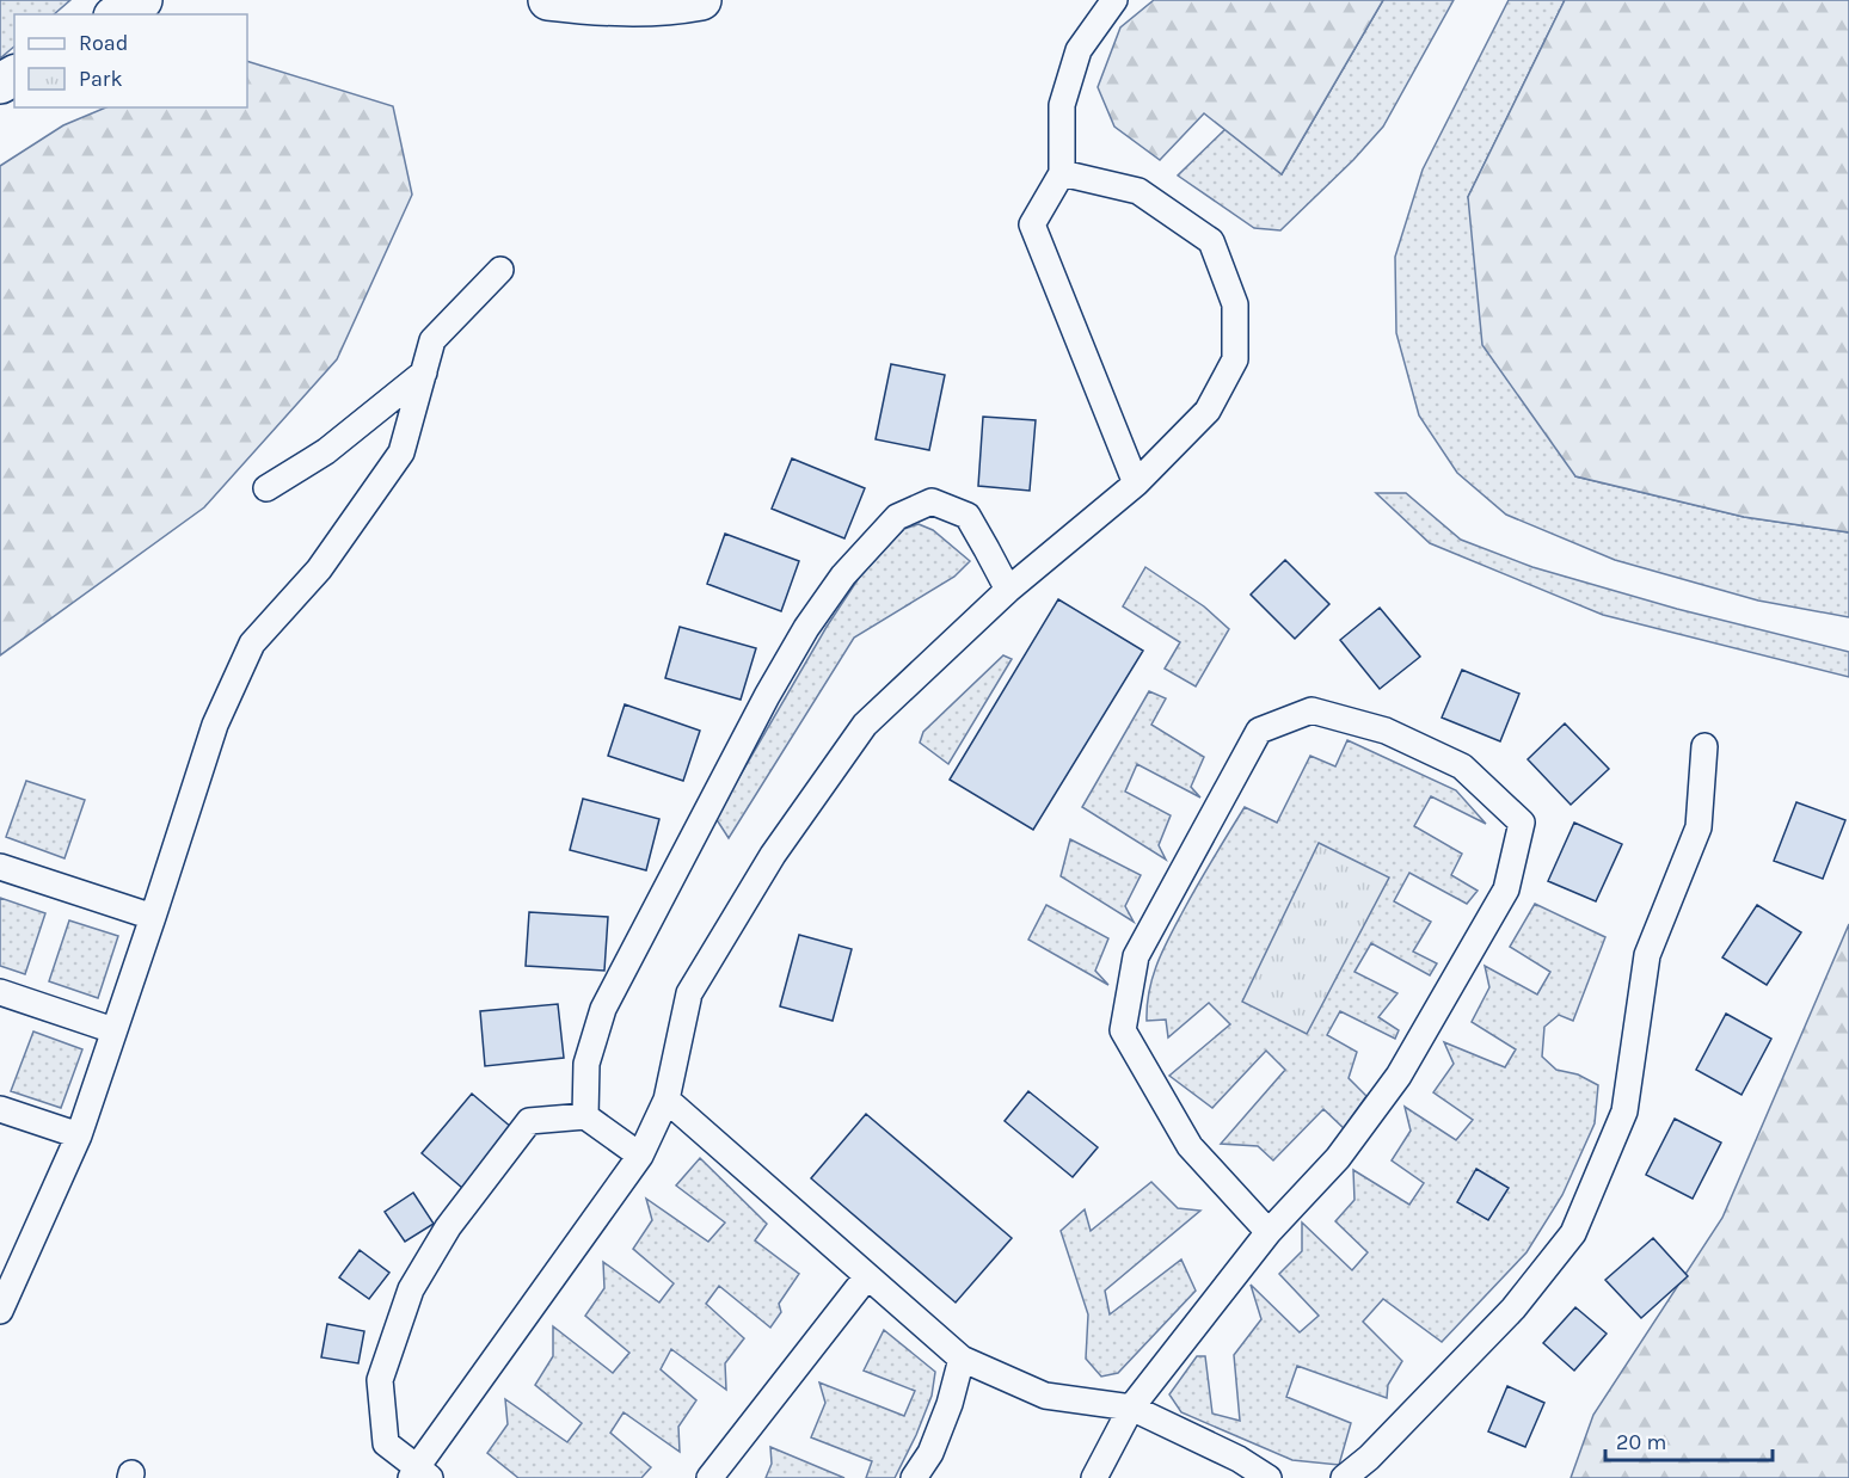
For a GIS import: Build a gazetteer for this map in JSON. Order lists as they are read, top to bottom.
{
  "legend": ["Road", "Park"],
  "scale_bar": "20 m"
}
